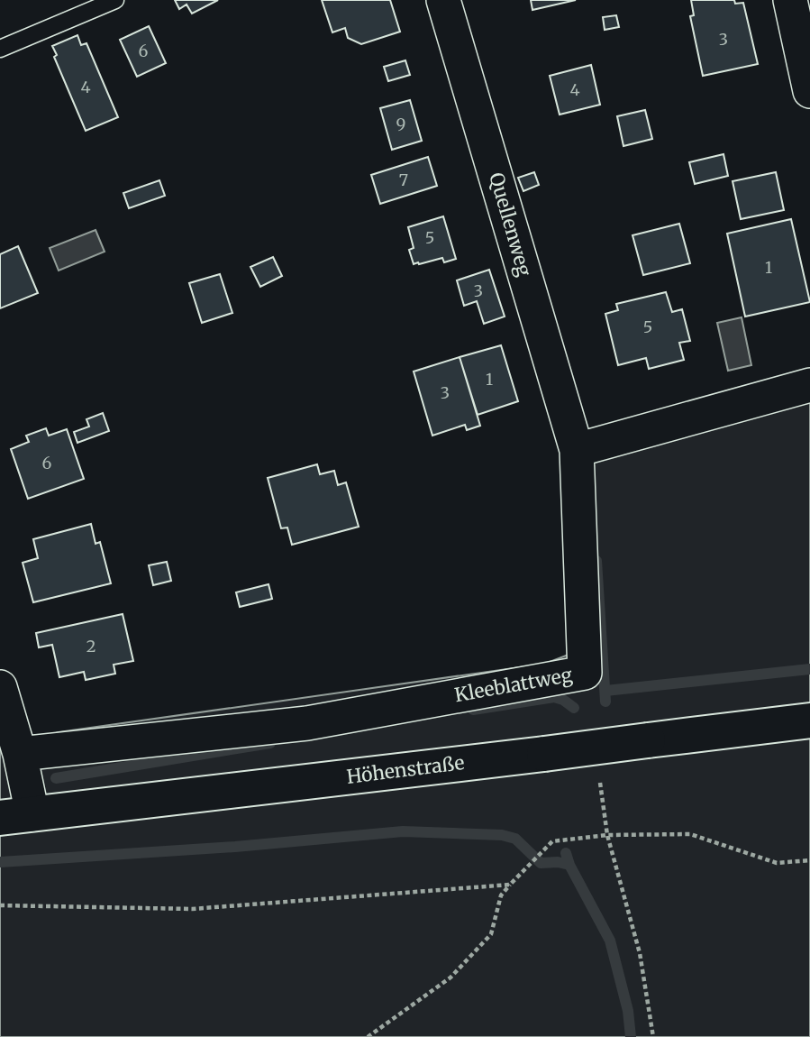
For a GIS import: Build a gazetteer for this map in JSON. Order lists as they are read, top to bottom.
{
  "streets": {
    "street": ["Quellenweg", "Kleeblattweg", "Höhenstraße"]
  },
  "crossings": [
    ["Quellenweg", "Kleeblattweg"]
  ],
  "house_numbers": [
    "3",
    "6",
    "4",
    "4",
    "9",
    "7",
    "5",
    "1",
    "3",
    "5",
    "1",
    "3",
    "6",
    "2"
  ]
}
